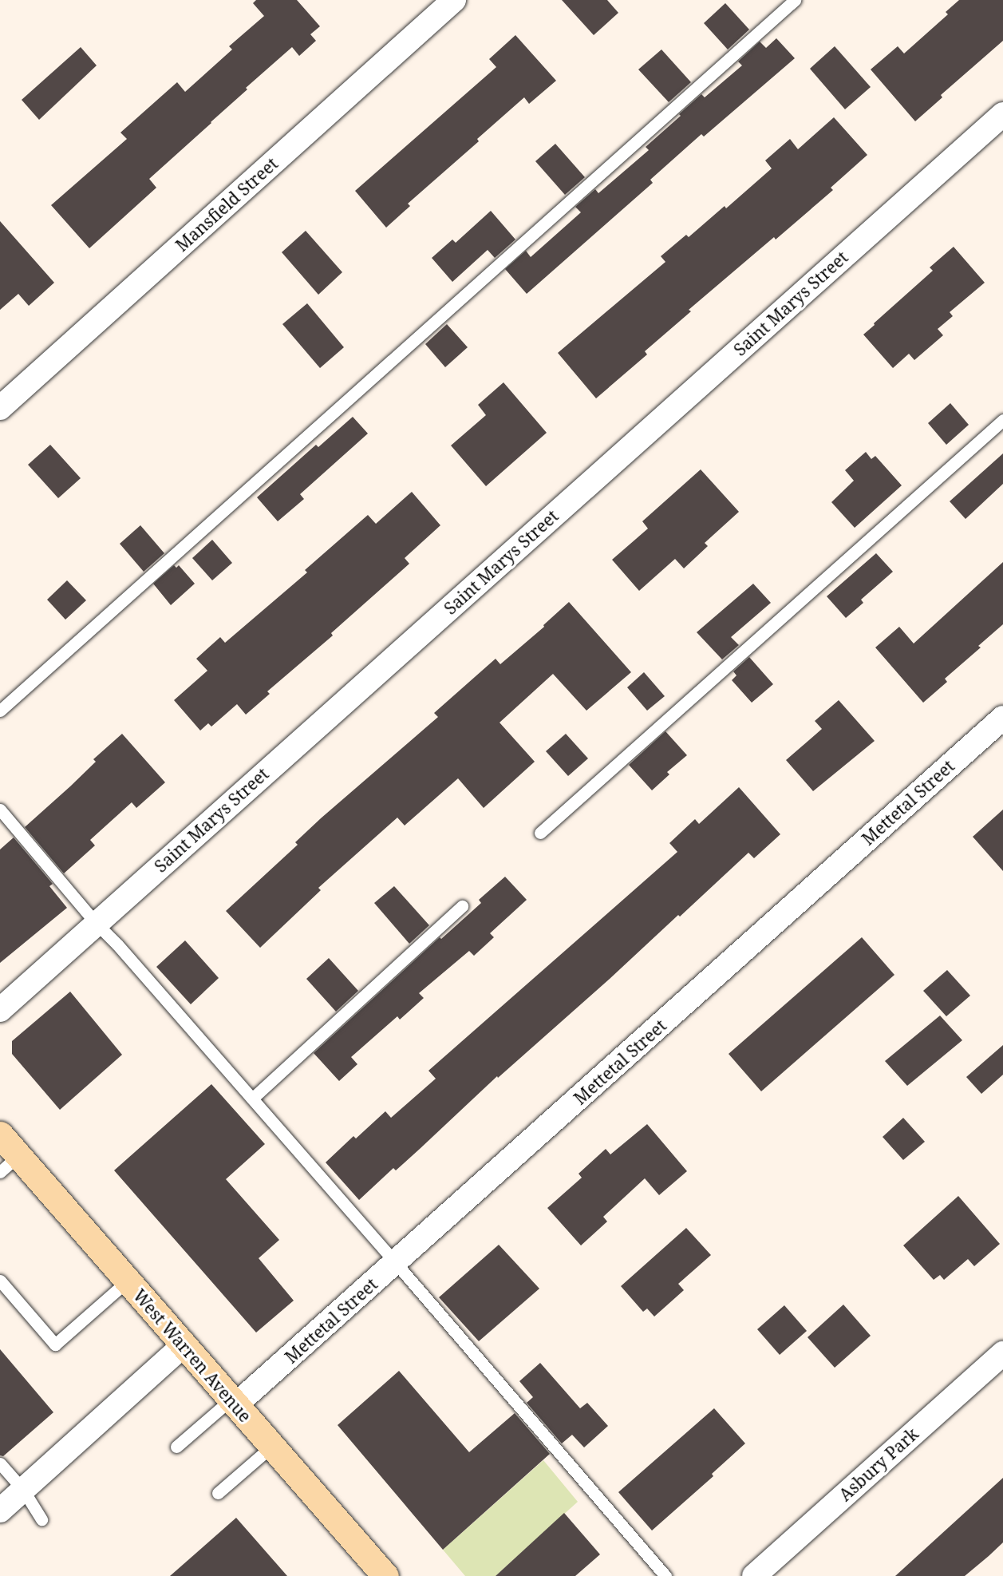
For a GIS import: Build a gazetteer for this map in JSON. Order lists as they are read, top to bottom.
{
  "streets": {
    "main road": ["West Warren Avenue"],
    "street": [
      "Mansfield Street",
      "Saint Marys Street",
      "Mettetal Street",
      "Asbury Park"
    ]
  },
  "crossings": [
    ["Mettetal Street", "West Warren Avenue"]
  ]
}
